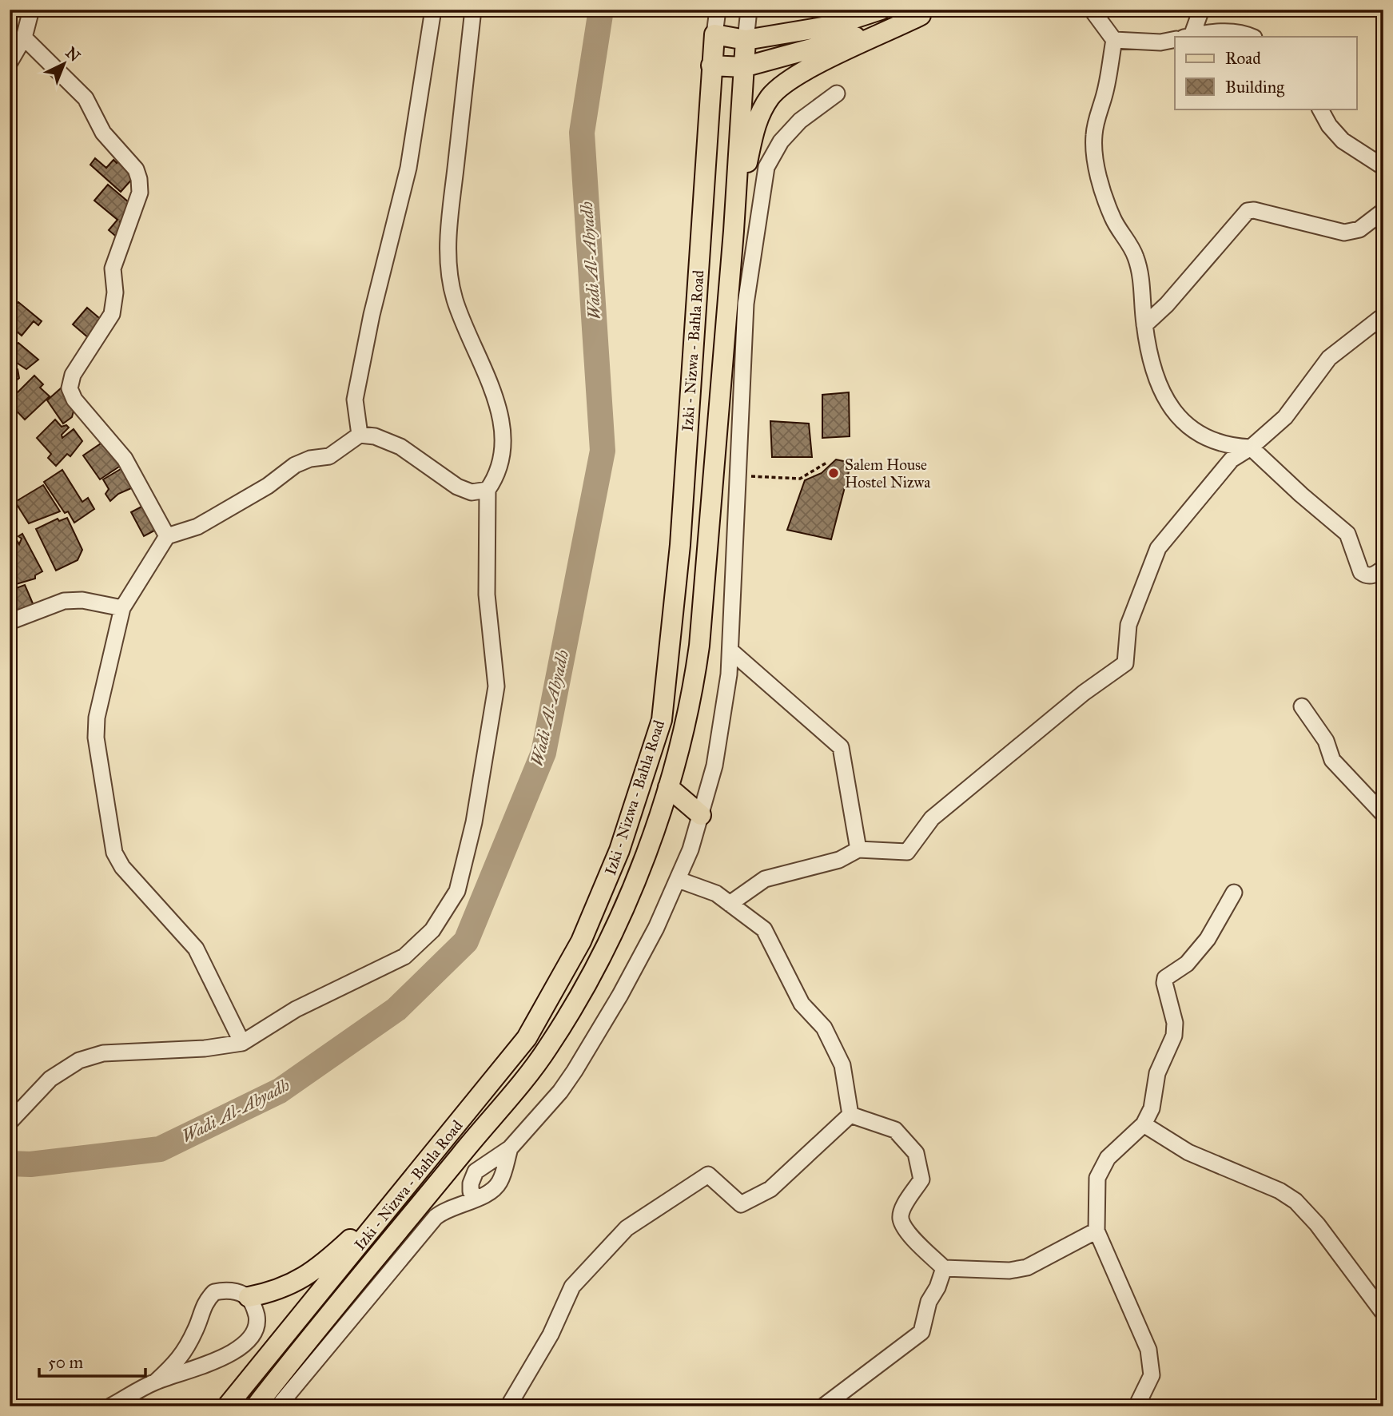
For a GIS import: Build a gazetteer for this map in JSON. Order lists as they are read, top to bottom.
{
  "streets": {
    "main road": ["Izki - Nizwa - Bahla Road"]
  },
  "water": ["Wadi Al-Abyadh"],
  "places": ["Salem House Hostel Nizwa"],
  "legend": ["Road", "Building"],
  "scale_bar": "50 m",
  "north": "top right"
}
